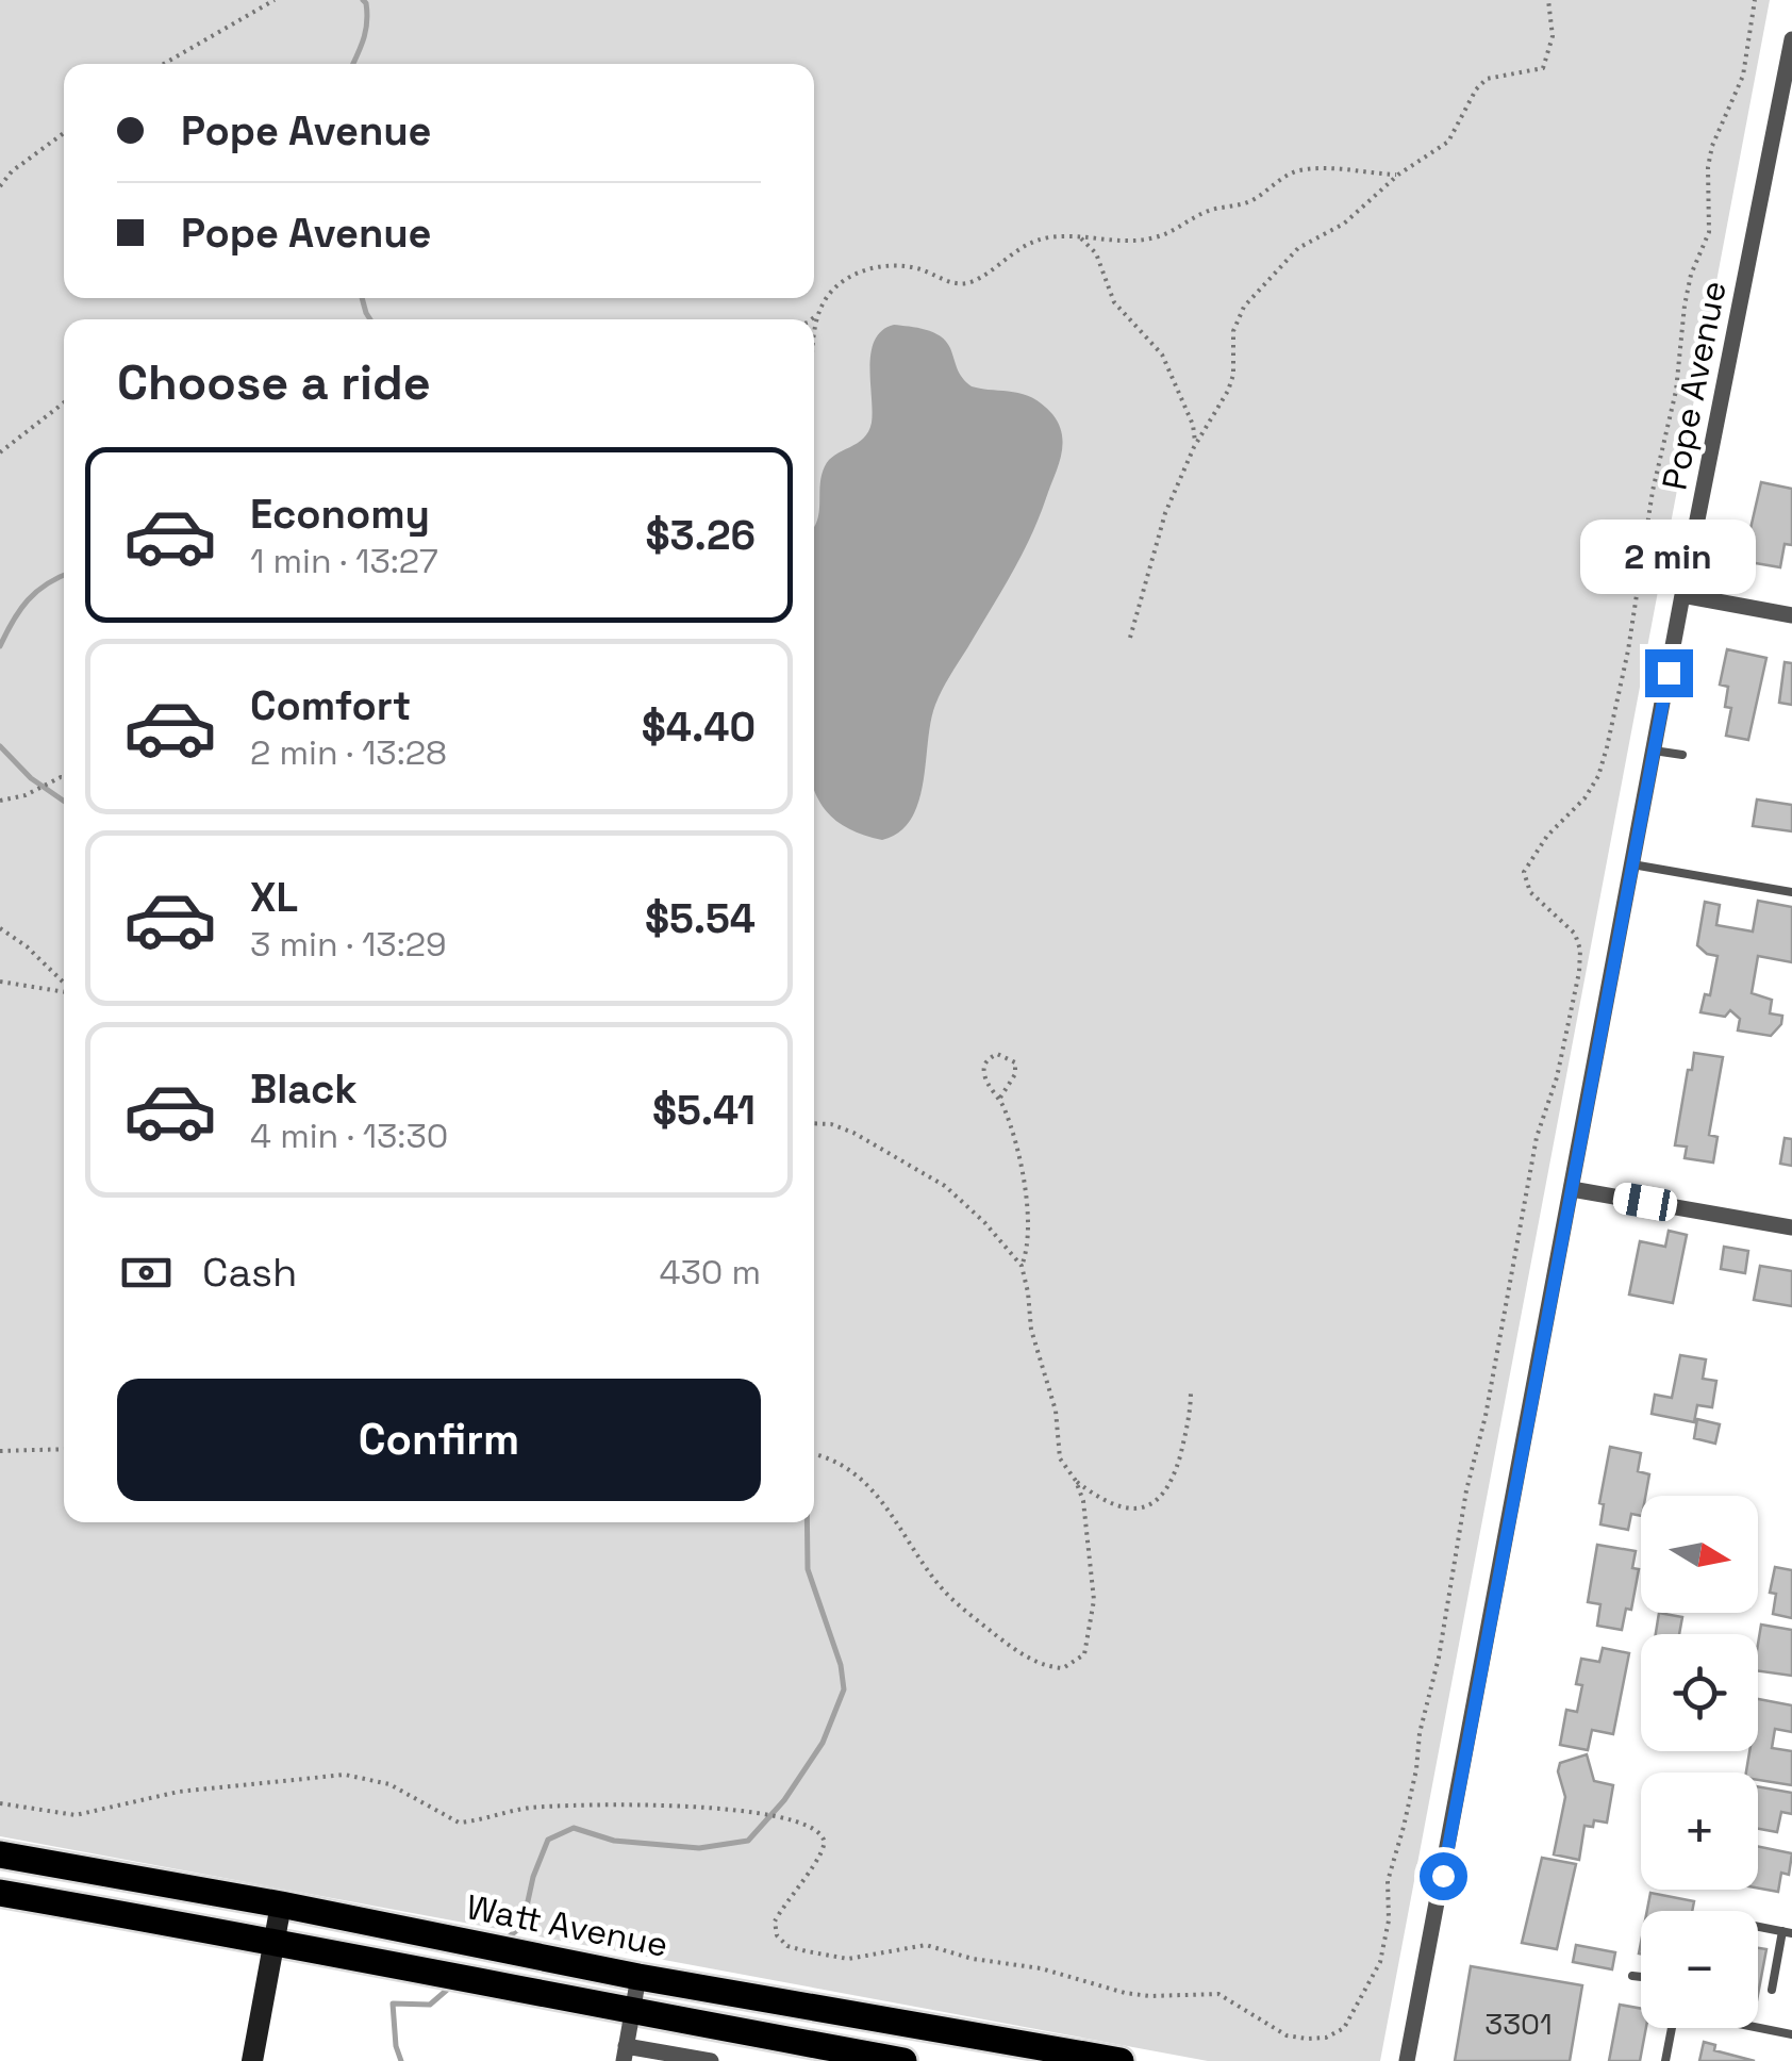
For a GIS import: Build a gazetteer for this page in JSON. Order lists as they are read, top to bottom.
{
  "streets": {
    "main road": ["Watt Avenue"],
    "street": ["Pope Avenue"]
  },
  "house_numbers": ["3301"],
  "north": "right",
  "page": {
    "banner": ["Pope Avenue", "Pope Avenue"],
    "heading": "Choose a ride",
    "list": [
      {
        "name": "Economy",
        "note": "1 min · 13:27",
        "value": "$3.26"
      },
      {
        "name": "Comfort",
        "note": "2 min · 13:28",
        "value": "$4.40"
      },
      {
        "name": "XL",
        "note": "3 min · 13:29",
        "value": "$5.54"
      },
      {
        "name": "Black",
        "note": "4 min · 13:30",
        "value": "$5.41"
      }
    ],
    "bubble": "2 min",
    "pay": ["Cash", "430 m"],
    "buttons": "Confirm",
    "map_buttons": ["+", "−"]
  }
}
